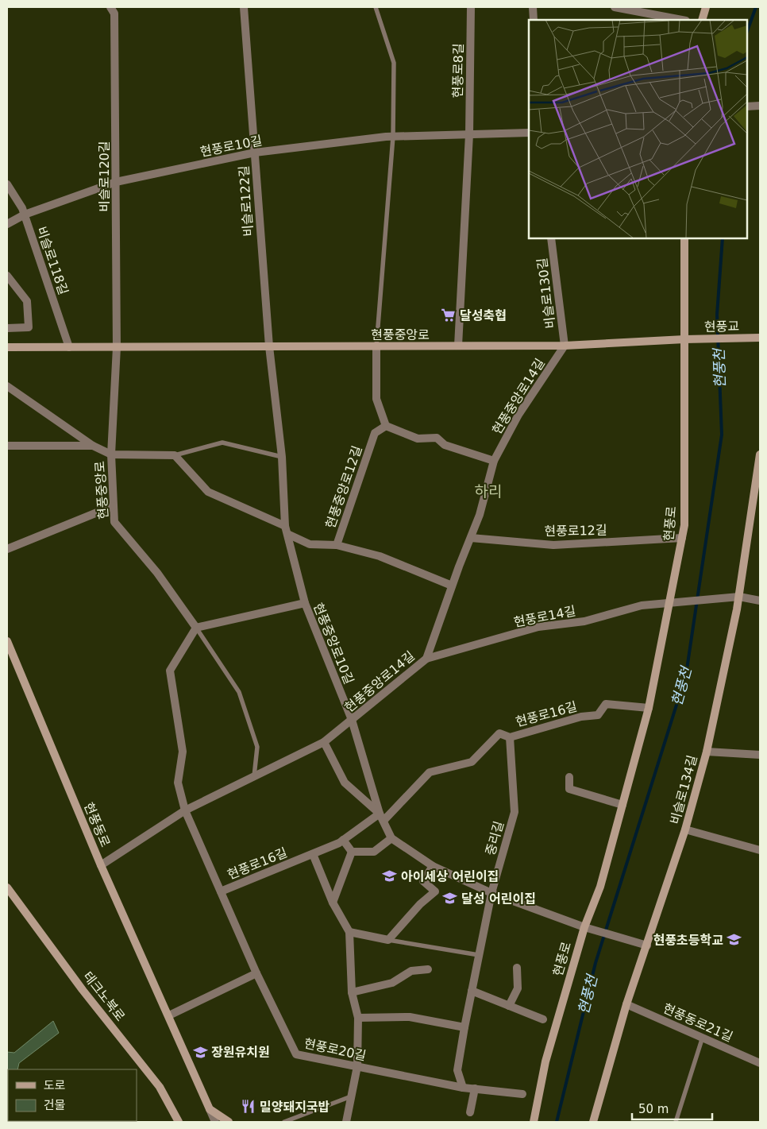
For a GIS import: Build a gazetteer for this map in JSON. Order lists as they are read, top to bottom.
{
  "streets": {
    "street": [
      "현풍로8길",
      "현풍로10길",
      "비슬로120길",
      "비슬로122길",
      "비슬로118길",
      "비슬로130길",
      "현풍교",
      "현풍중앙로",
      "현풍중앙로14길",
      "현풍중앙로12길",
      "현풍로",
      "현풍로12길",
      "현풍로14길",
      "현풍중앙로10길",
      "현풍로16길",
      "비슬로134길",
      "현풍동로",
      "중리길",
      "테크노북로",
      "현풍동로21길",
      "현풍로20길"
    ]
  },
  "crossings": [
    ["현풍로8길", "현풍로10길"],
    ["현풍로10길", "비슬로120길"],
    ["현풍로10길", "비슬로122길"],
    ["현풍로10길", "비슬로118길"],
    ["비슬로120길", "현풍중앙로"],
    ["비슬로122길", "현풍중앙로"],
    ["비슬로122길", "현풍중앙로10길"],
    ["비슬로118길", "현풍중앙로"],
    ["비슬로130길", "현풍중앙로"],
    ["비슬로130길", "현풍중앙로14길"],
    ["현풍교", "현풍중앙로"],
    ["현풍교", "현풍로"],
    ["현풍중앙로", "현풍중앙로14길"],
    ["현풍중앙로", "현풍로"],
    ["현풍중앙로", "현풍중앙로10길"],
    ["현풍중앙로14길", "현풍중앙로12길"],
    ["현풍중앙로14길", "현풍로12길"],
    ["현풍중앙로14길", "현풍로14길"],
    ["현풍중앙로14길", "현풍중앙로10길"],
    ["현풍중앙로14길", "현풍로16길"],
    ["현풍중앙로14길", "현풍동로"],
    ["현풍로", "현풍로12길"],
    ["현풍로", "현풍로14길"],
    ["현풍로", "현풍중앙로10길"],
    ["현풍로", "현풍로16길"],
    ["현풍로14길", "비슬로134길"],
    ["현풍중앙로10길", "현풍로16길"],
    ["현풍중앙로10길", "비슬로134길"],
    ["현풍중앙로10길", "중리길"],
    ["현풍로16길", "중리길"],
    ["현풍로16길", "현풍로20길"],
    ["비슬로134길", "현풍동로21길"],
    ["중리길", "현풍로20길"]
  ],
  "districts": ["하리"],
  "water": ["현풍천"],
  "places": {
    "supermarket": ["달성축협"],
    "school or university": [
      "아이세상 어린이집",
      "달성 어린이집",
      "현풍초등학교",
      "장원유치원"
    ],
    "restaurant": ["밀양돼지국밥"]
  },
  "legend": ["도로", "건물"],
  "scale_bar": "50 m"
}
